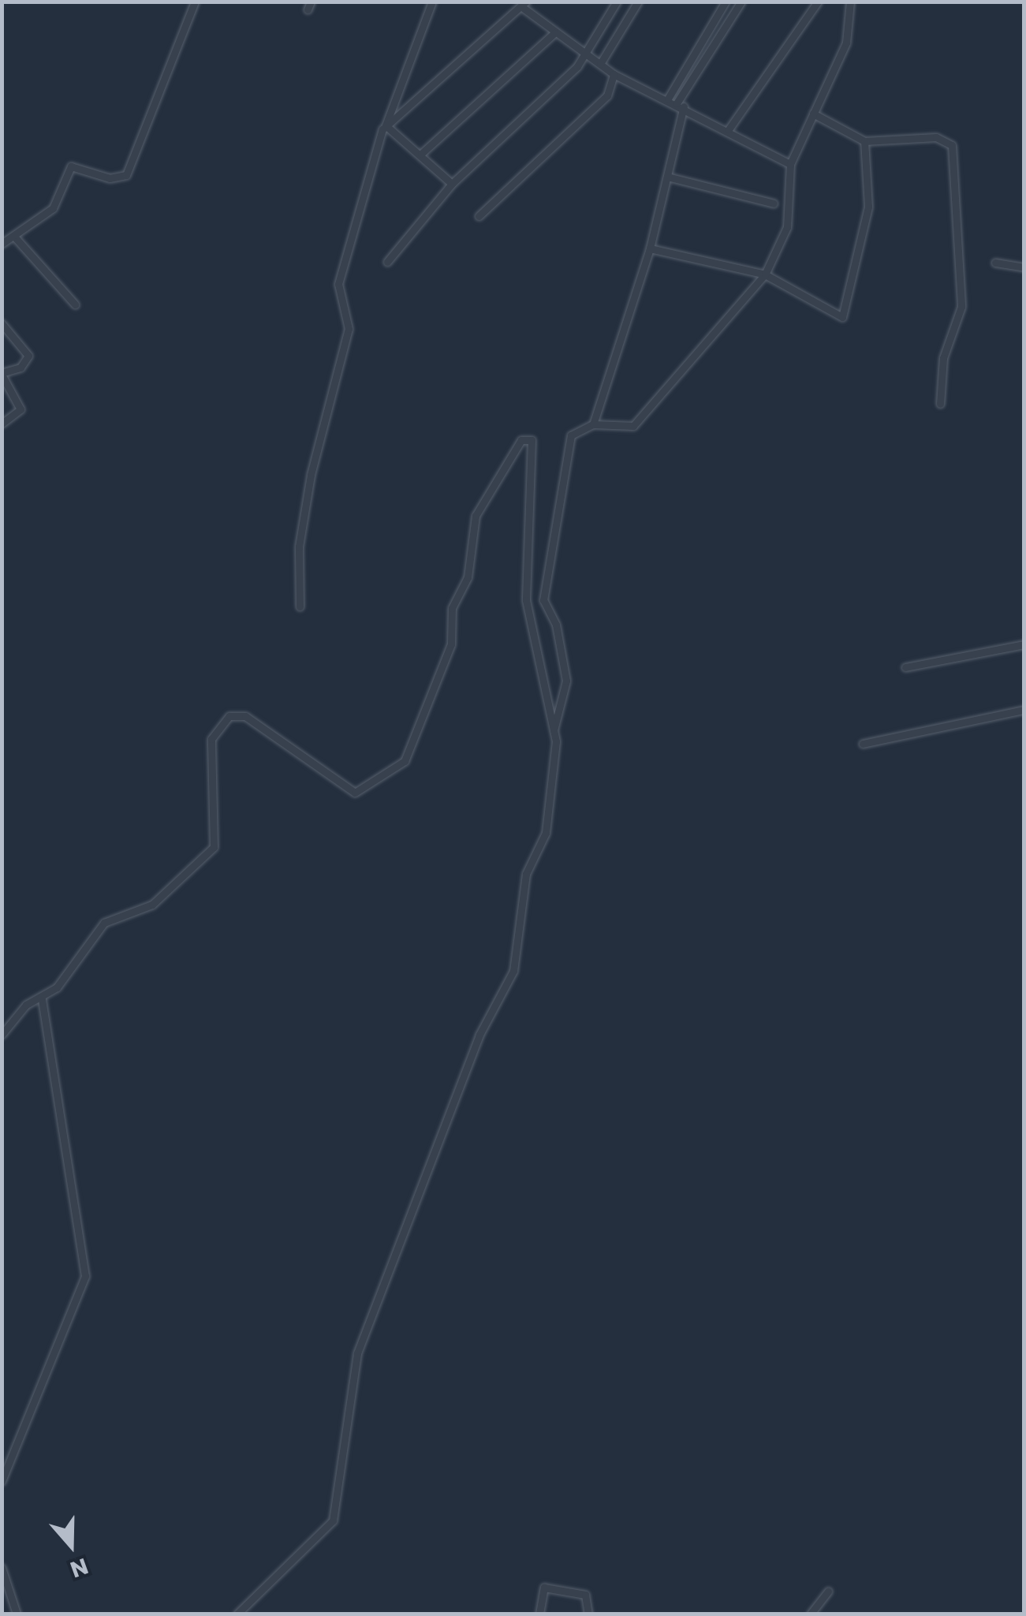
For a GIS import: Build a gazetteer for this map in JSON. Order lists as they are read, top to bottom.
{
  "north": "bottom"
}
